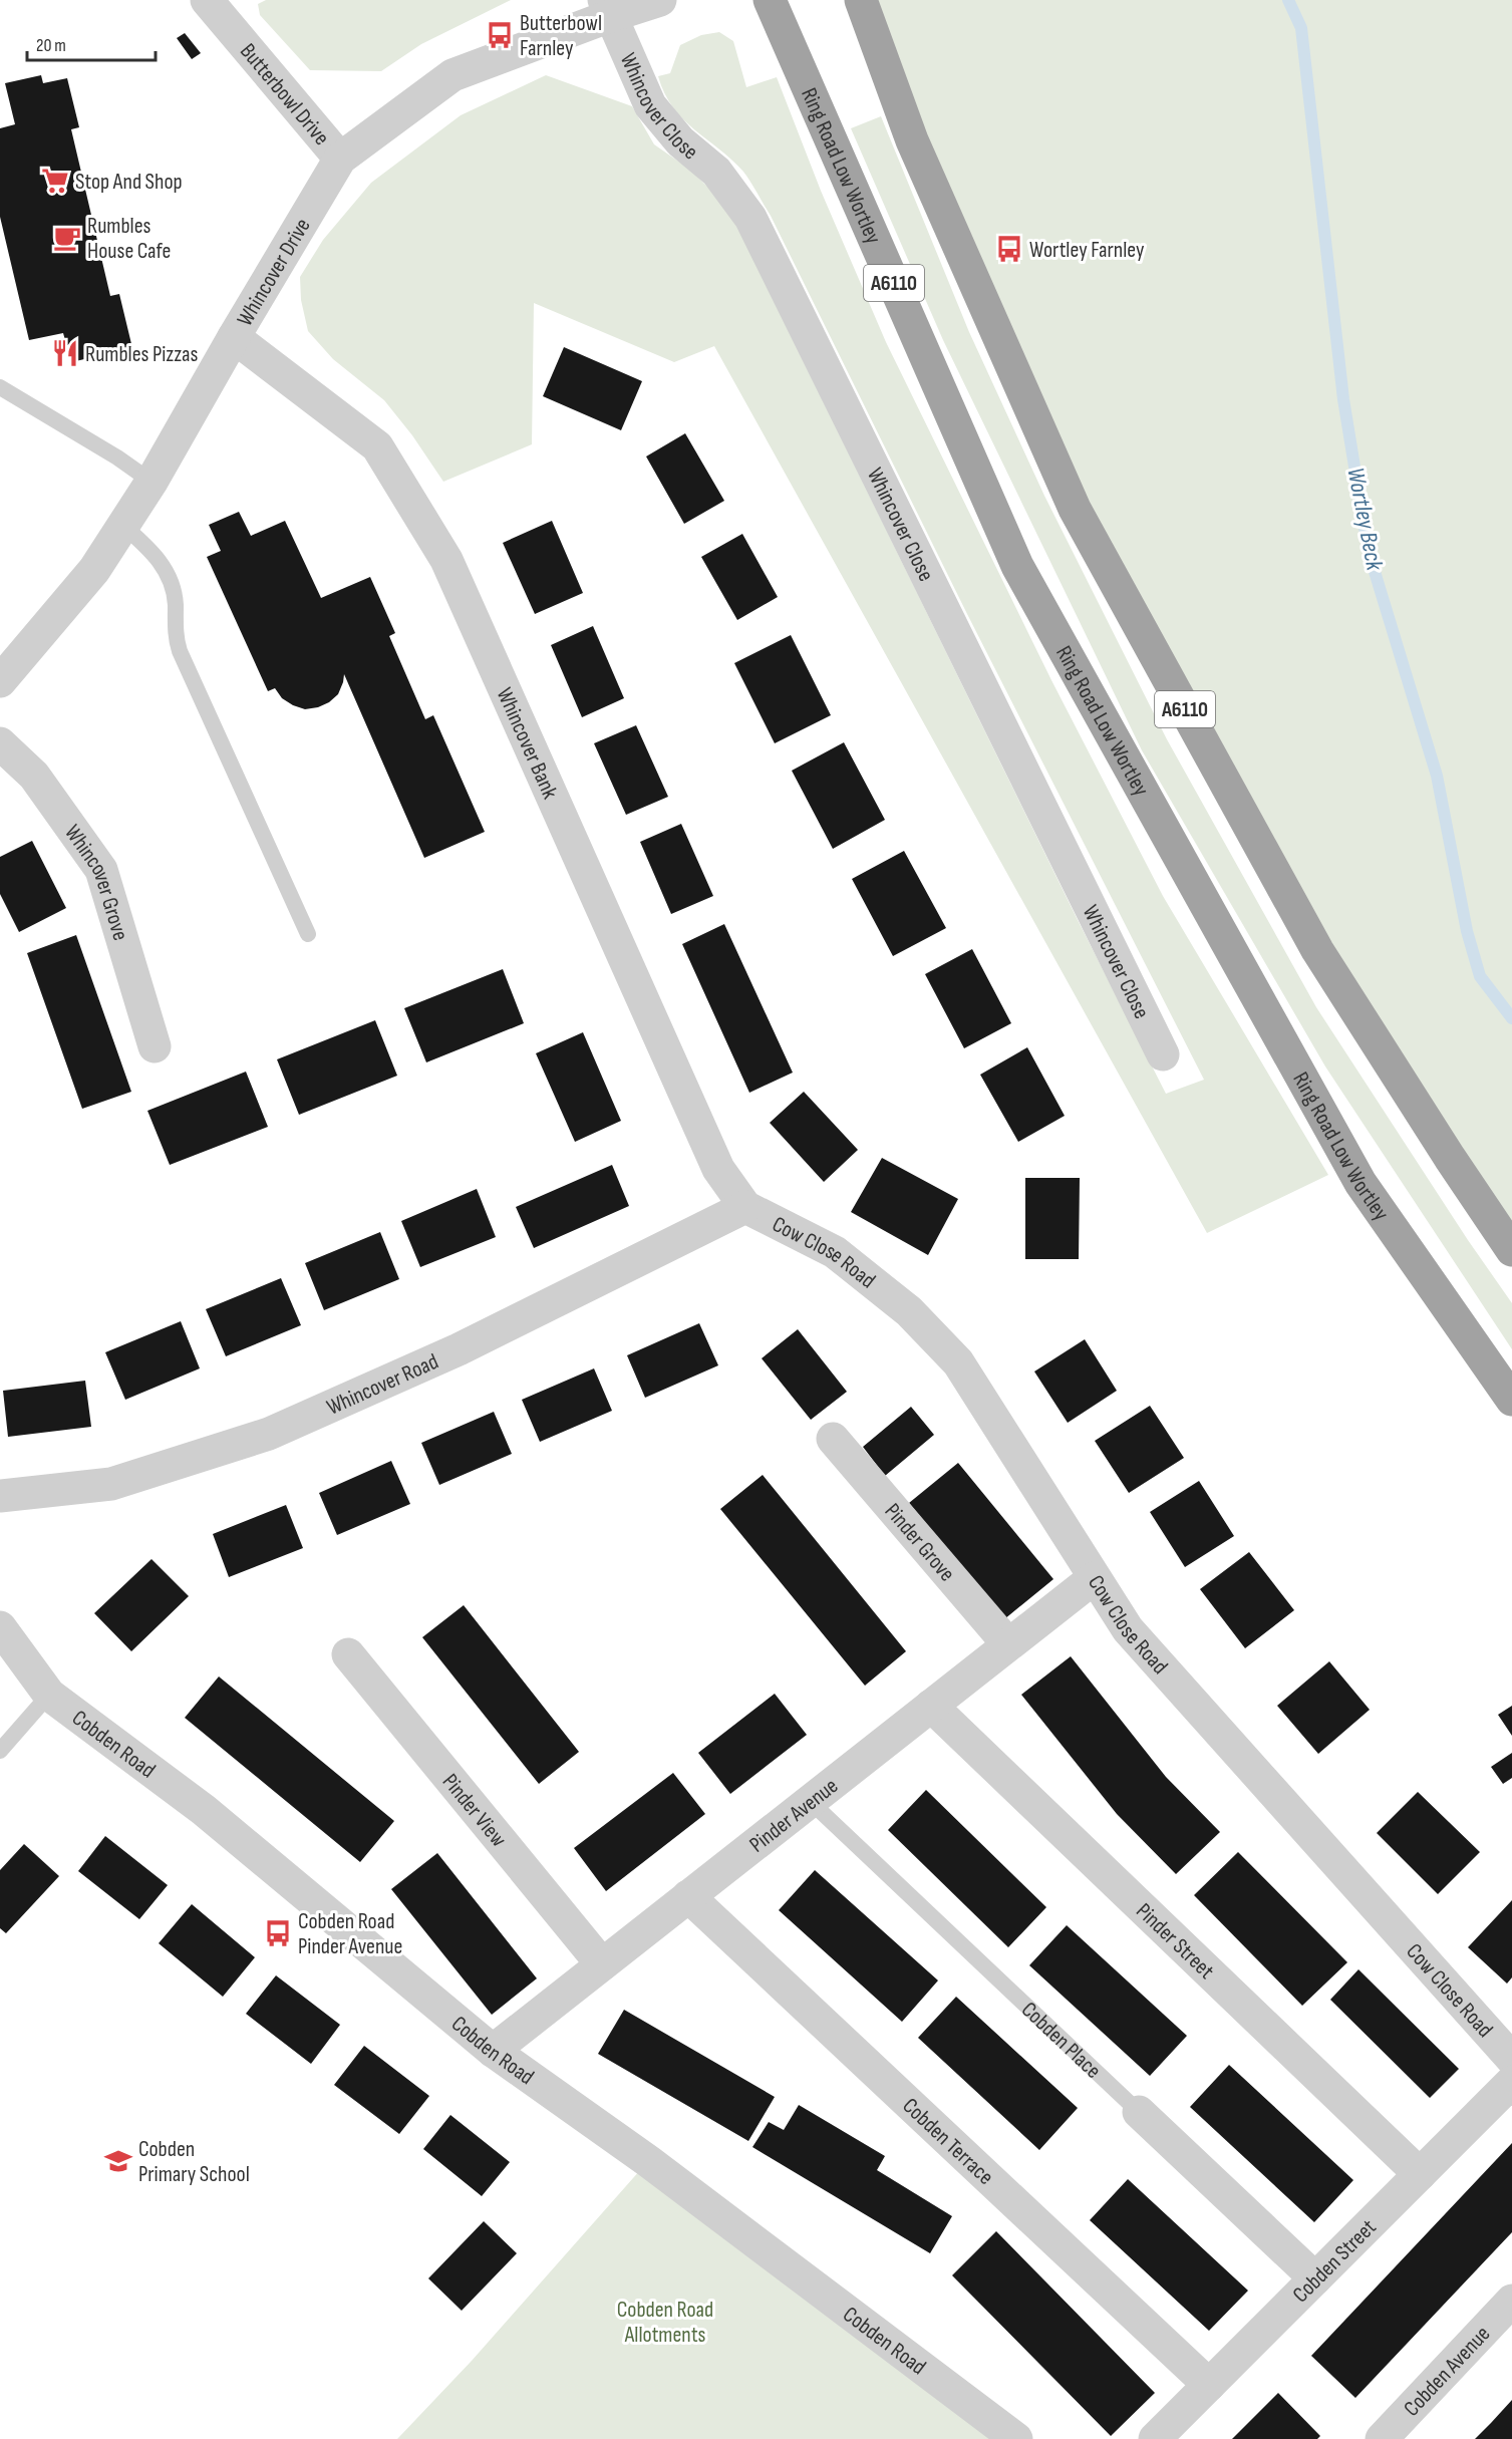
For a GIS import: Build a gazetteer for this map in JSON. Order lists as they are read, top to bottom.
{
  "streets": {
    "highway": ["Ring Road Low Wortley", "A6110"],
    "street": [
      "Butterbowl Drive",
      "Whincover Close",
      "Whincover Drive",
      "Whincover Bank",
      "Whincover Grove",
      "Cow Close Road",
      "Whincover Road",
      "Pinder Grove",
      "Cobden Road",
      "Pinder View",
      "Pinder Avenue",
      "Pinder Street",
      "Cobden Place",
      "Cobden Terrace",
      "Cobden Street",
      "Cobden Avenue"
    ]
  },
  "crossings": [
    ["Butterbowl Drive", "Whincover Drive"],
    ["Whincover Close", "Whincover Drive"],
    ["Whincover Drive", "Whincover Bank"],
    ["Whincover Bank", "Cow Close Road"],
    ["Whincover Bank", "Whincover Road"],
    ["Cow Close Road", "Whincover Road"],
    ["Cow Close Road", "Pinder Avenue"],
    ["Pinder Grove", "Pinder Avenue"],
    ["Cobden Road", "Pinder Avenue"],
    ["Pinder View", "Pinder Avenue"],
    ["Pinder Avenue", "Pinder Street"],
    ["Pinder Avenue", "Cobden Place"],
    ["Pinder Avenue", "Cobden Terrace"],
    ["Pinder Street", "Cobden Street"],
    ["Cobden Place", "Cobden Street"],
    ["Cobden Terrace", "Cobden Street"]
  ],
  "water": ["Wortley Beck"],
  "parks": ["Cobden Road Allotments"],
  "places": {
    "bus stop": ["Butterbowl Farnley", "Wortley Farnley", "Cobden Road Pinder Avenue"],
    "supermarket": ["Stop And Shop"],
    "cafe": ["Rumbles House Cafe"],
    "restaurant": ["Rumbles Pizzas"],
    "school or university": ["Cobden Primary School"]
  },
  "scale_bar": "20 m"
}
